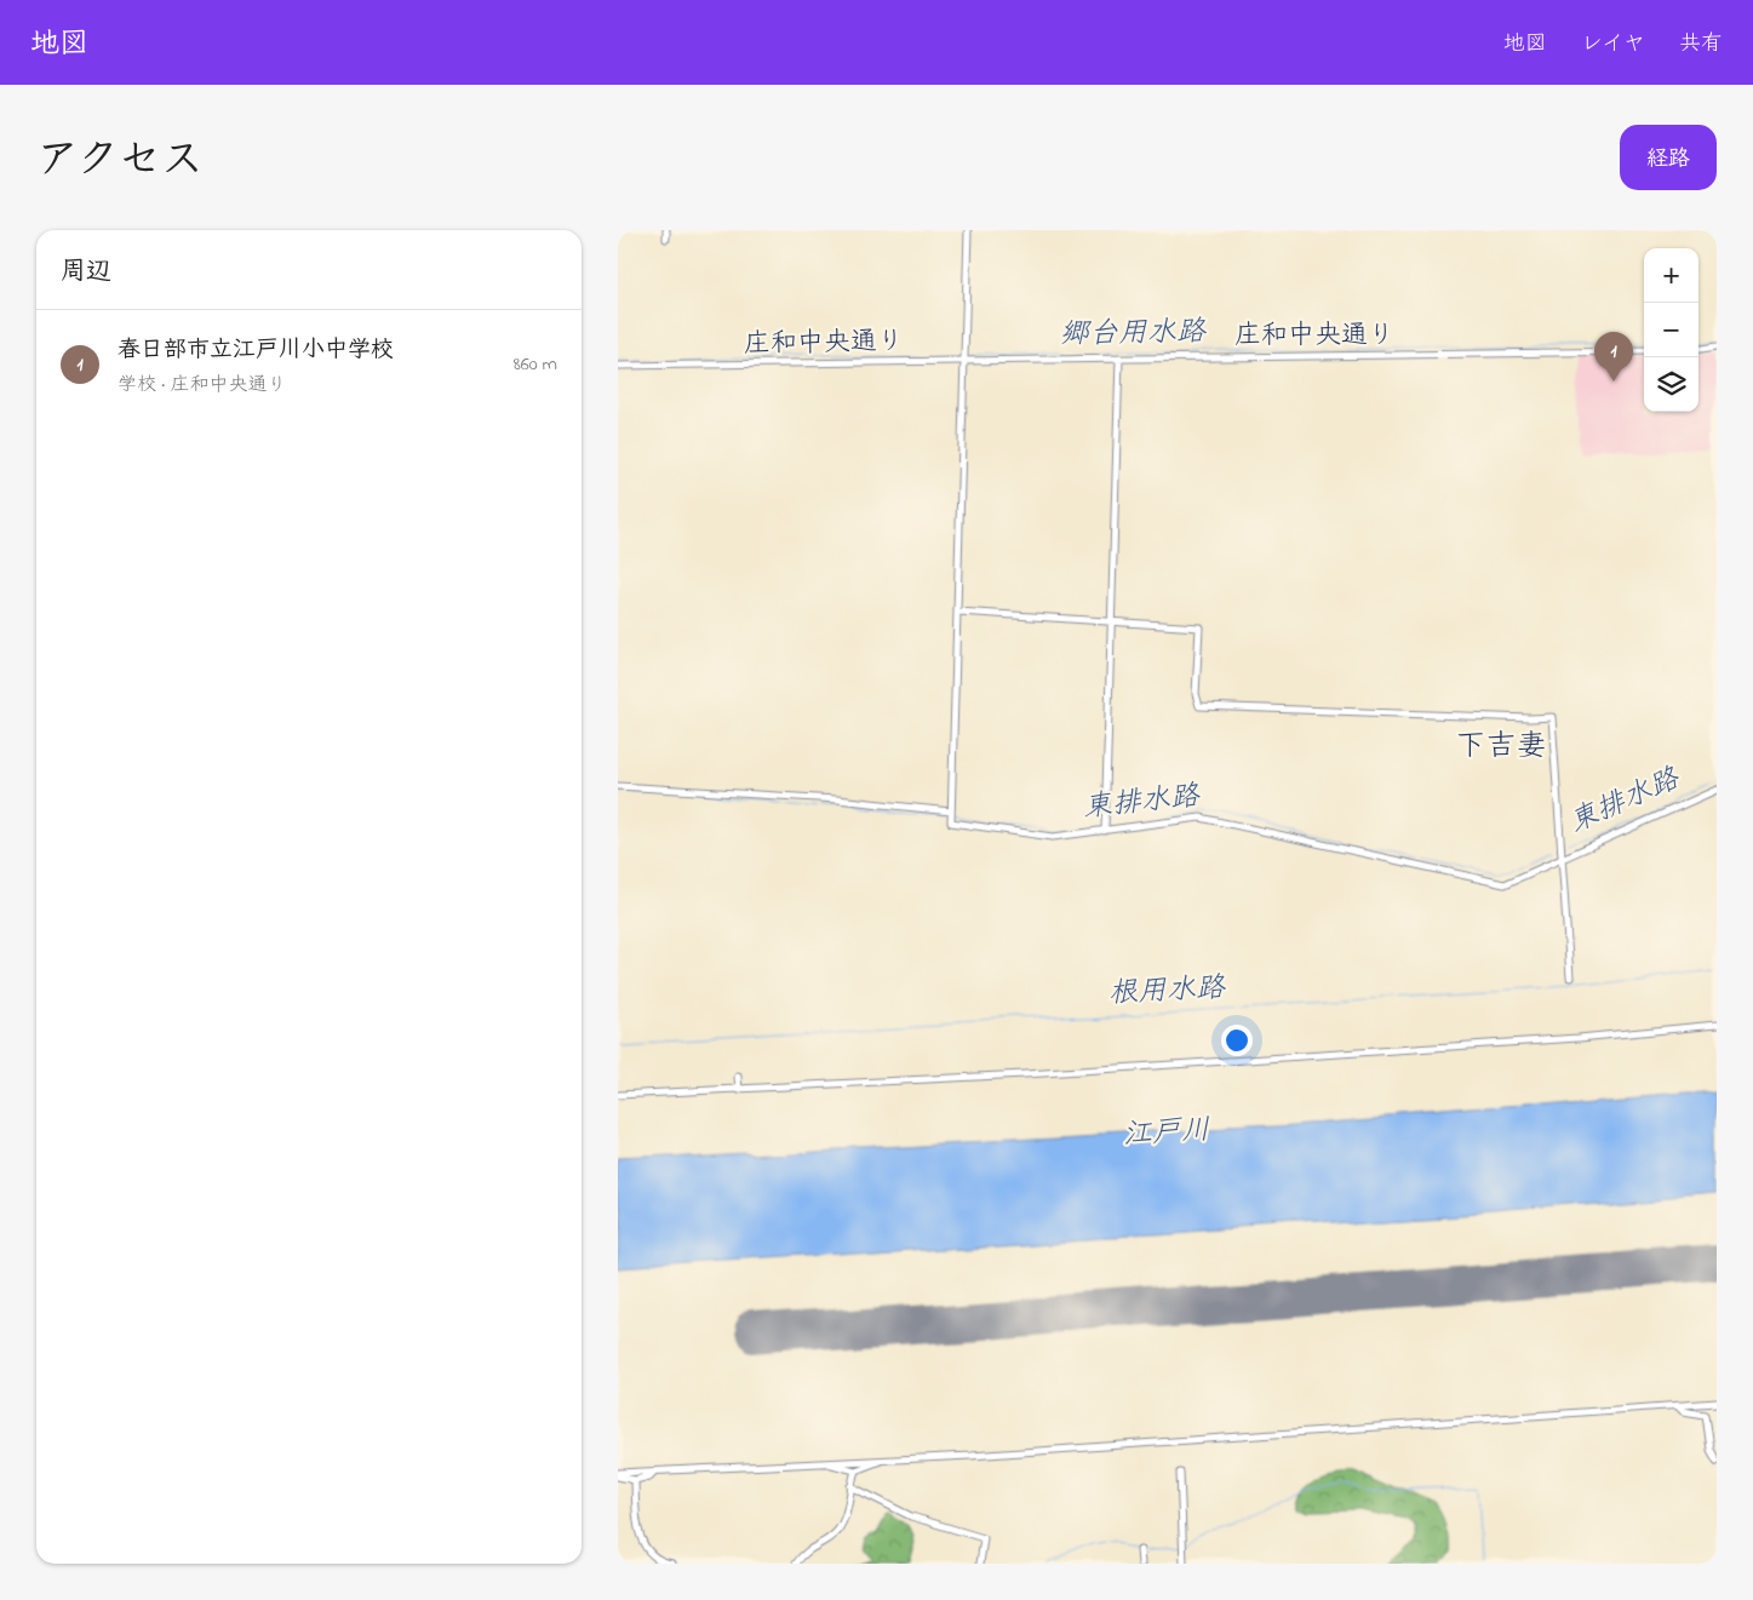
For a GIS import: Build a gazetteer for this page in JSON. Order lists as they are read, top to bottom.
{
  "streets": {
    "street": ["庄和中央通り"]
  },
  "districts": ["下吉妻"],
  "water": [
    "郷台用水路",
    "東排水路",
    "根用水路",
    "江戸川"
  ],
  "page": {
    "header": "地図",
    "nav": ["地図", "レイヤ", "共有"],
    "title": "アクセス",
    "buttons": "経路",
    "heading": "周辺",
    "map_buttons": ["+", "−"],
    "list": [
      {
        "mark": "1",
        "name": "春日部市立江戸川小中学校",
        "note": "学校 · 庄和中央通り",
        "value": "860 m"
      }
    ],
    "pins": "1"
  }
}
